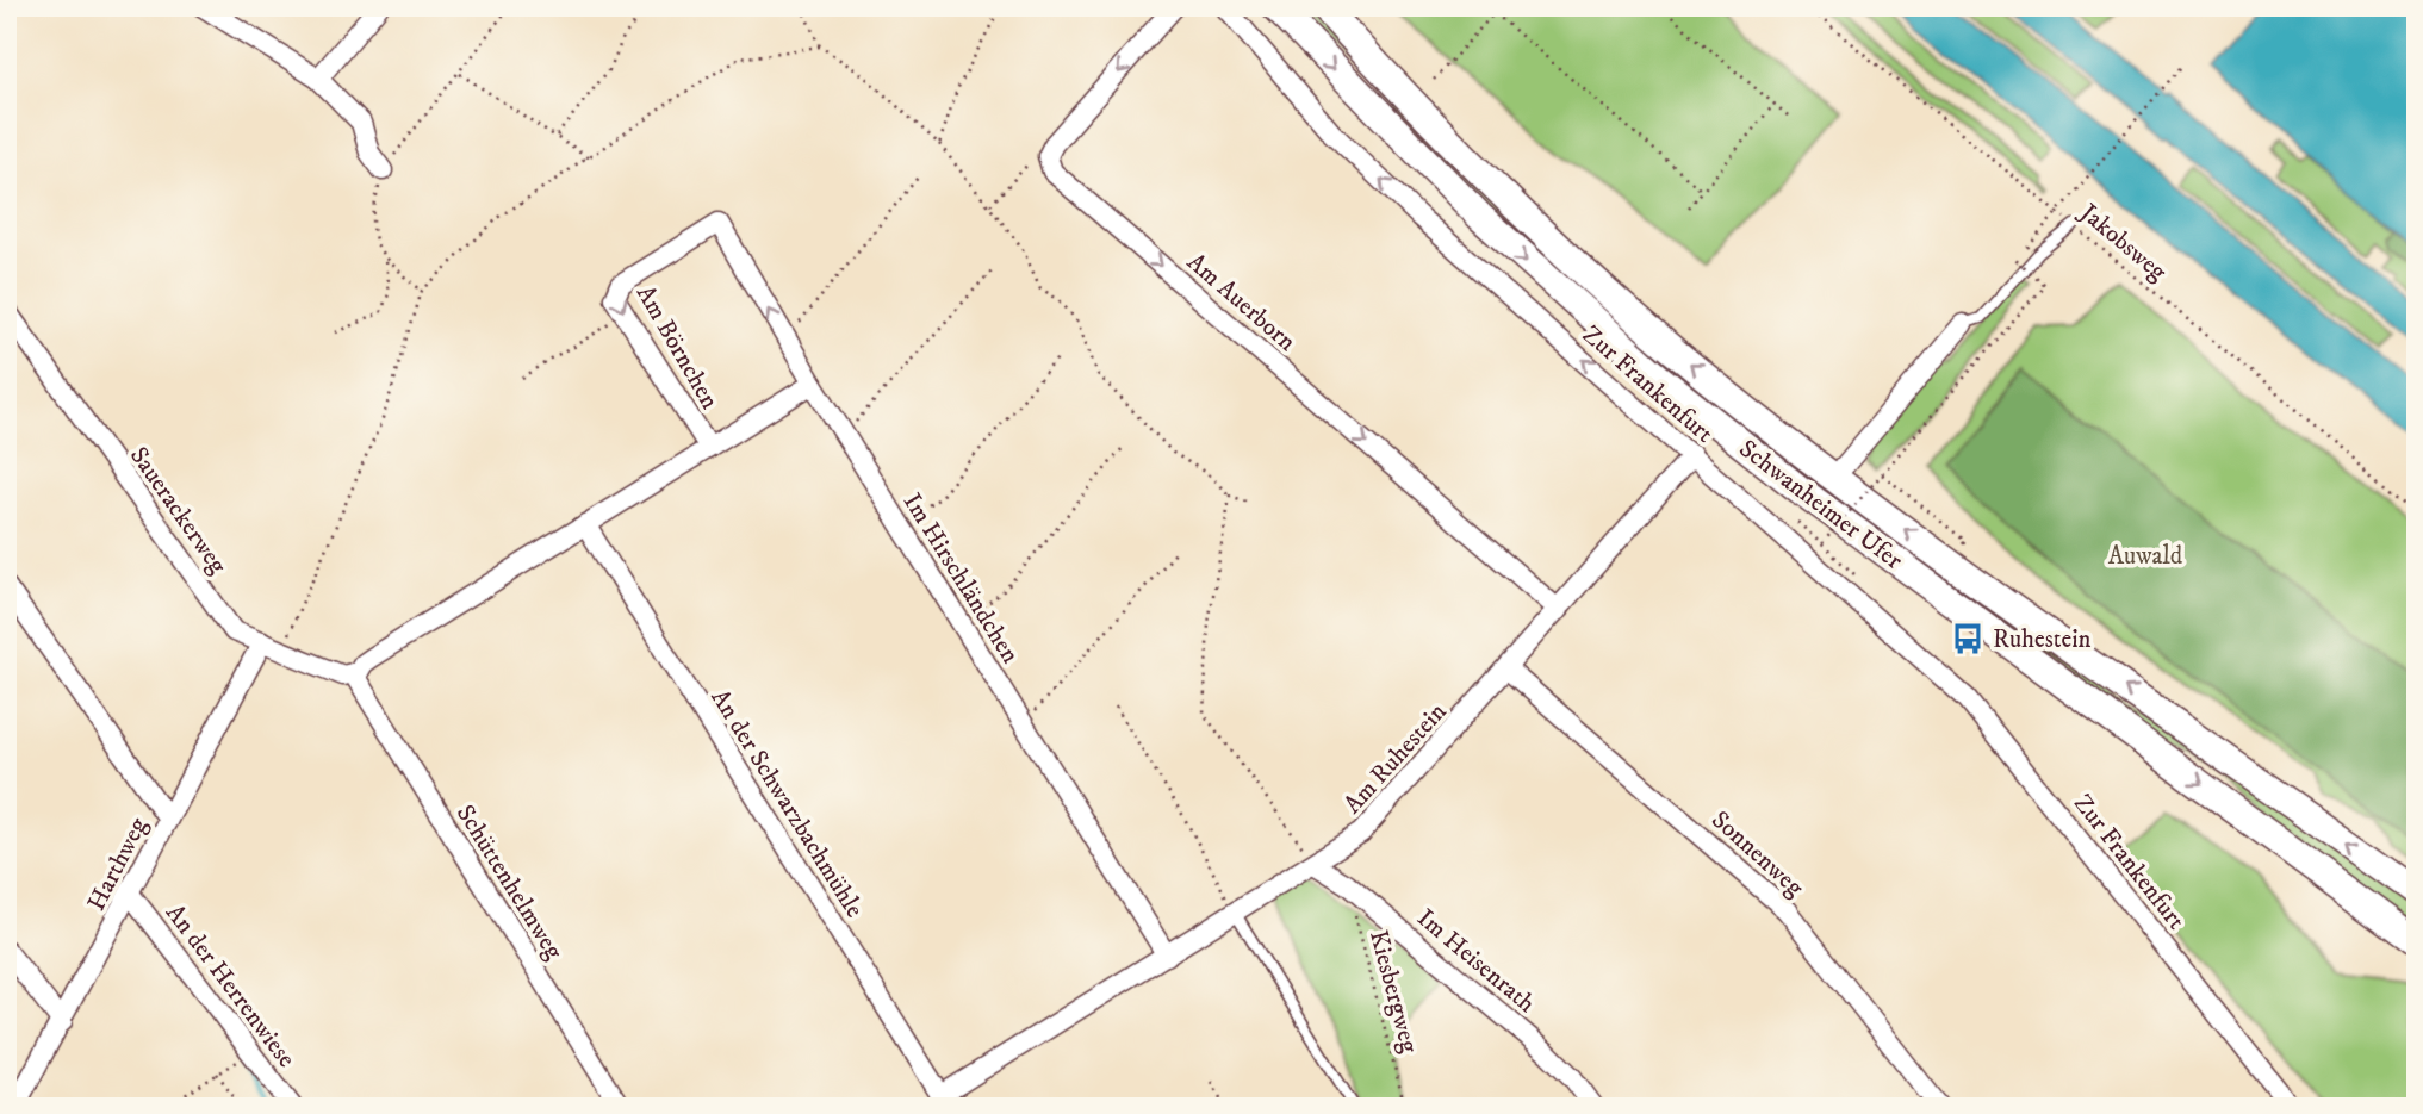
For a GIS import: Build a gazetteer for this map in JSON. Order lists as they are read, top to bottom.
{
  "streets": {
    "main road": ["Schwanheimer Ufer"],
    "street": [
      "Am Auerborn",
      "Am Börnchen",
      "Zur Frankenfurt",
      "Sauerackerweg",
      "Im Hirschländchen",
      "Am Ruhestein",
      "An der Schwarzbachmühle",
      "Sonnenweg",
      "Harthweg",
      "Schüttenhelmweg",
      "Im Heisenrath",
      "An der Herrenwiese"
    ],
    "path": ["Jakobsweg", "Kiesbergweg"]
  },
  "crossings": [
    ["Am Auerborn", "Am Ruhestein"],
    ["Am Börnchen", "Im Hirschländchen"],
    ["Zur Frankenfurt", "Am Ruhestein"],
    ["Sauerackerweg", "Harthweg"],
    ["Sauerackerweg", "Schüttenhelmweg"],
    ["Im Hirschländchen", "Am Ruhestein"],
    ["Am Ruhestein", "An der Schwarzbachmühle"],
    ["Am Ruhestein", "Sonnenweg"],
    ["Am Ruhestein", "Im Heisenrath"],
    ["Harthweg", "An der Herrenwiese"],
    ["Im Heisenrath", "Kiesbergweg"]
  ],
  "one_way": ["Am Auerborn", "Am Börnchen", "Zur Frankenfurt"],
  "parks": ["Auwald"],
  "places": {
    "bus stop": ["Ruhestein"]
  }
}
